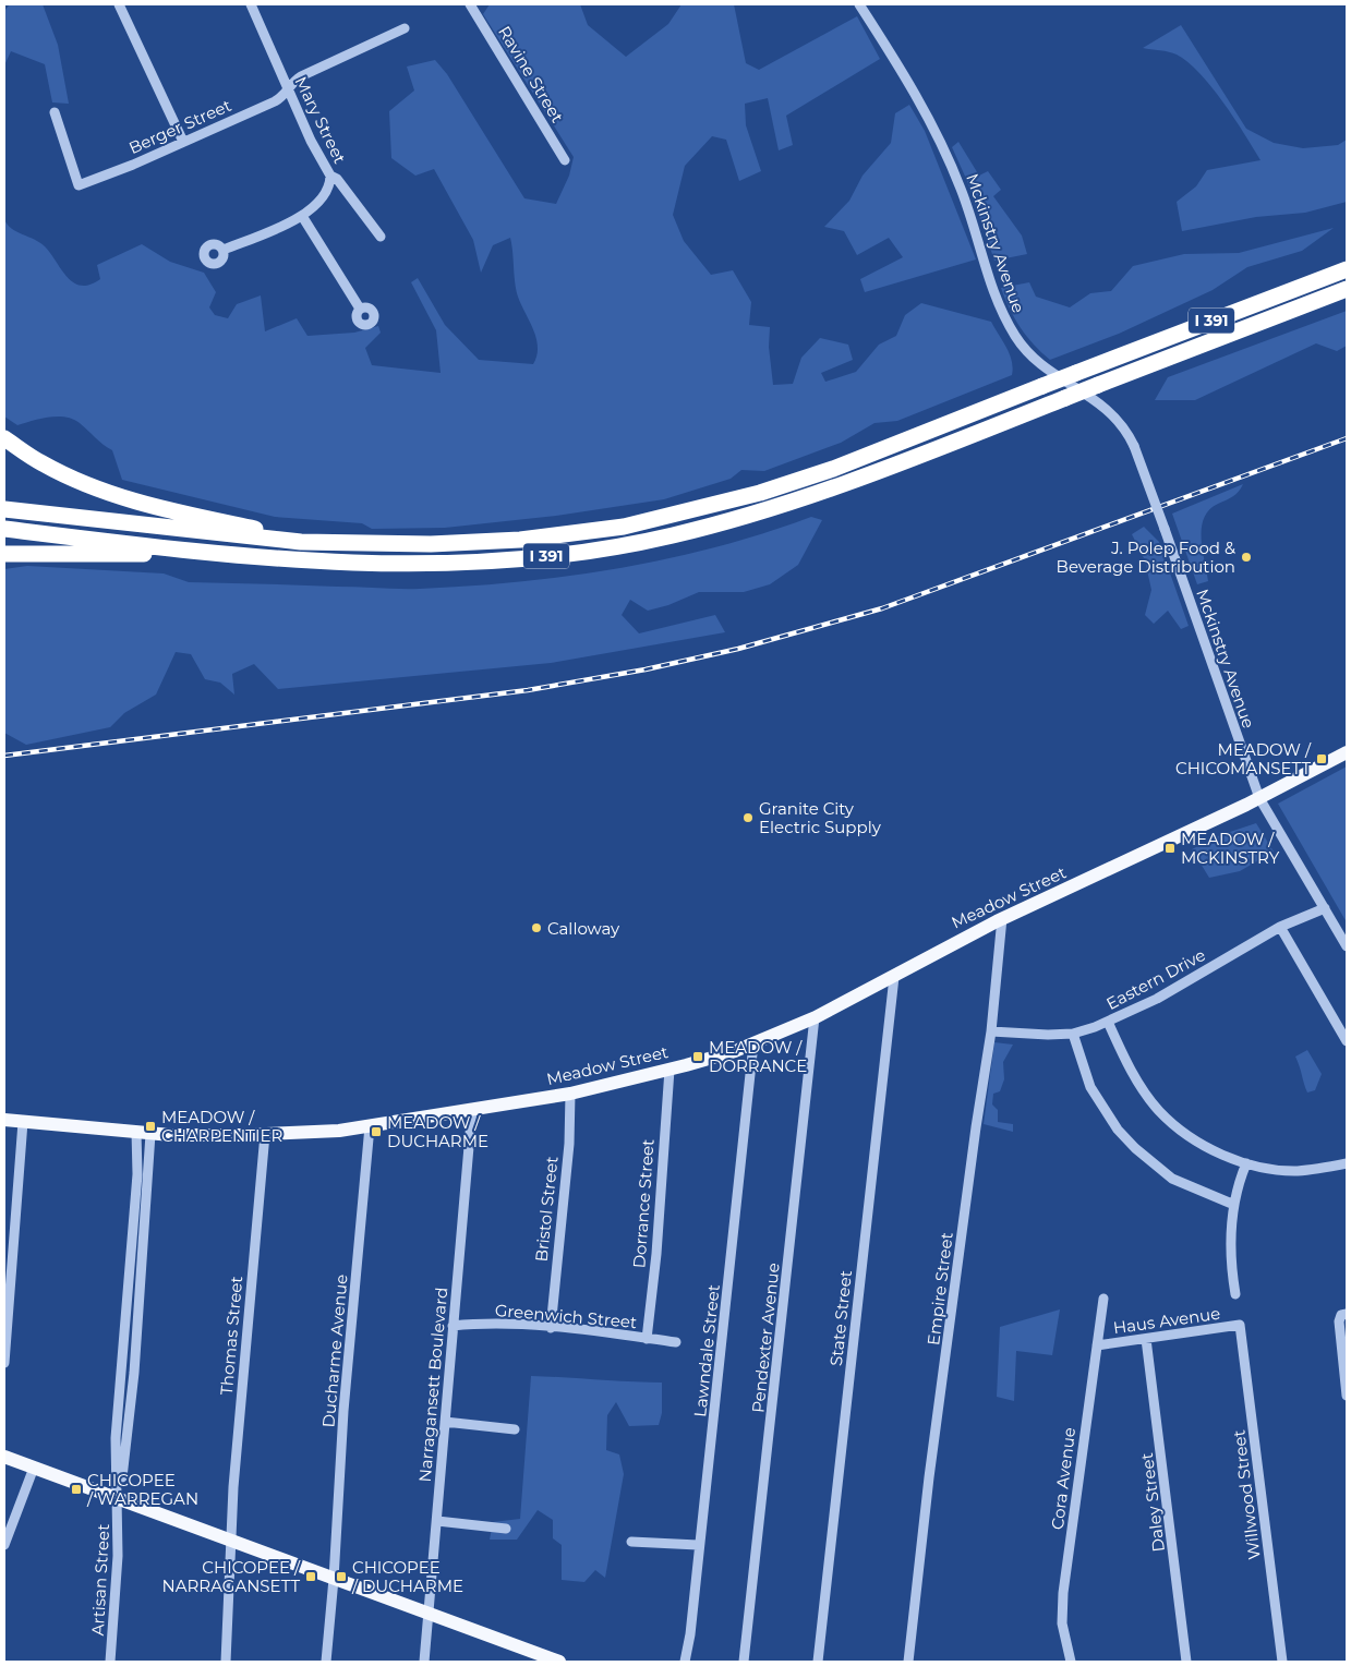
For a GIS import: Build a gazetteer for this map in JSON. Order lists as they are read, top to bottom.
{
  "streets": {
    "highway": ["I 391"],
    "main road": ["Meadow Street"],
    "street": [
      "Ravine Street",
      "Mary Street",
      "Berger Street",
      "Mckinstry Avenue",
      "Eastern Drive",
      "Dorrance Street",
      "Bristol Street",
      "Empire Street",
      "Greenwich Street",
      "State Street",
      "Haus Avenue",
      "Thomas Street",
      "Pendexter Avenue",
      "Ducharme Avenue",
      "Lawndale Street",
      "Narragansett Boulevard",
      "Cora Avenue",
      "Willwood Street",
      "Daley Street",
      "Artisan Street"
    ]
  },
  "crossings": [
    ["Mary Street", "Berger Street"],
    ["Mckinstry Avenue", "Meadow Street"],
    ["Meadow Street", "Dorrance Street"],
    ["Meadow Street", "Bristol Street"],
    ["Meadow Street", "Empire Street"],
    ["Meadow Street", "State Street"],
    ["Meadow Street", "Thomas Street"],
    ["Meadow Street", "Pendexter Avenue"],
    ["Meadow Street", "Ducharme Avenue"],
    ["Meadow Street", "Lawndale Street"],
    ["Meadow Street", "Narragansett Boulevard"],
    ["Eastern Drive", "Empire Street"],
    ["Dorrance Street", "Greenwich Street"],
    ["Bristol Street", "Greenwich Street"],
    ["Greenwich Street", "Narragansett Boulevard"],
    ["Haus Avenue", "Cora Avenue"],
    ["Haus Avenue", "Willwood Street"],
    ["Haus Avenue", "Daley Street"]
  ],
  "places": {
    "other": ["J. Polep Food & Beverage Distribution", "Granite City Electric Supply", "Calloway"],
    "transit": [
      "MEADOW / CHICOMANSETT",
      "MEADOW / MCKINSTRY",
      "MEADOW / DORRANCE",
      "MEADOW / CHARPENTIER",
      "MEADOW / DUCHARME",
      "CHICOPEE / WARREGAN",
      "CHICOPEE / NARRAGANSETT",
      "CHICOPEE / DUCHARME"
    ]
  }
}
